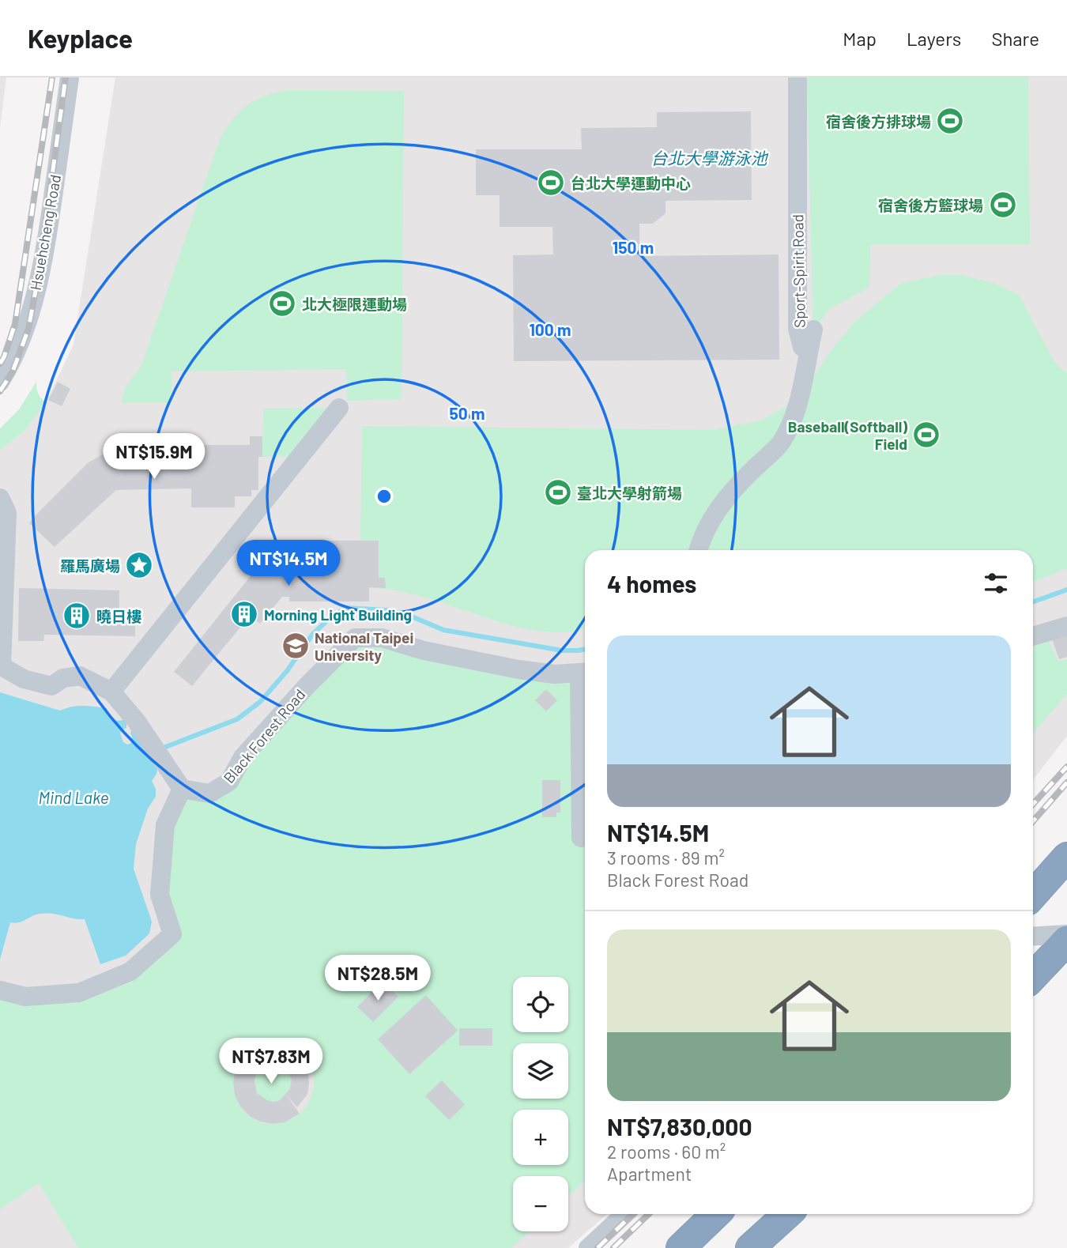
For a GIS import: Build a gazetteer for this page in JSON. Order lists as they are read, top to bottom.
{
  "streets": {
    "street": ["Hsuehcheng Road", "Sport-Spirit Road", "Black Forest Road"]
  },
  "water": ["台北大學游泳池", "Mind Lake"],
  "places": {
    "sports": [
      "宿舍後方排球場",
      "台北大學運動中心",
      "宿舍後方籃球場",
      "北大極限運動場",
      "Baseball(Softball) Field",
      "臺北大學射箭場"
    ],
    "place": ["羅馬廣場"],
    "building": ["Morning Light Building", "曉日樓"],
    "school or university": ["National Taipei University"]
  },
  "page": {
    "header": "Keyplace",
    "nav": ["Map", "Layers", "Share"],
    "price": [
      "NT$15.9M",
      "NT$14.5M",
      "NT$28.5M",
      "NT$7.83M"
    ],
    "heading": "4 homes",
    "list": [
      {
        "name": "NT$14.5M",
        "note": "3 rooms · 89 m² · Black Forest Road"
      },
      {
        "name": "NT$7,830,000",
        "note": "2 rooms · 60 m² · Apartment"
      }
    ],
    "map_buttons": ["+", "−"]
  },
  "rings": ["150 m", "100 m", "50 m"]
}
